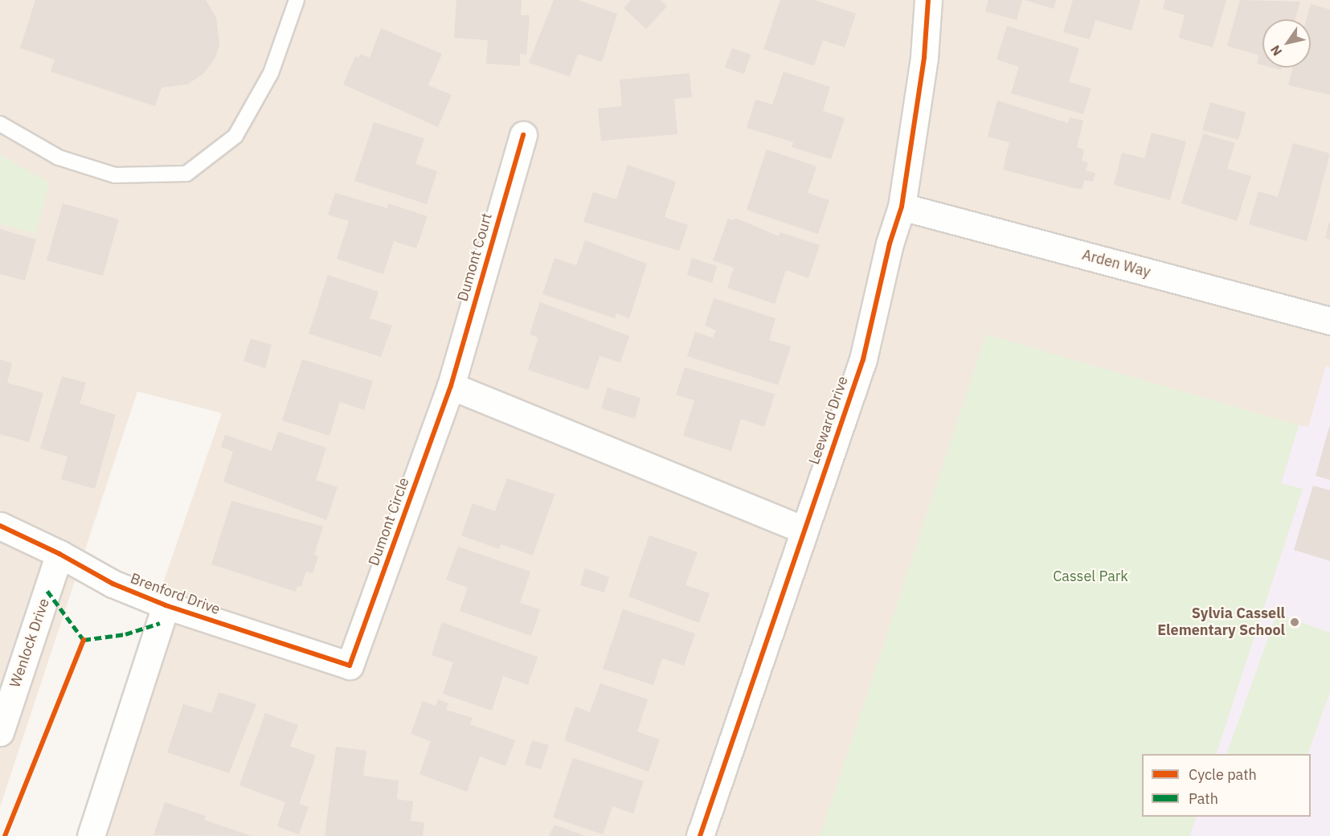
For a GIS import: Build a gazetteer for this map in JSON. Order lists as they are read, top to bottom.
{
  "streets": {
    "street": [
      "Dumont Court",
      "Arden Way",
      "Leeward Drive",
      "Dumont Circle",
      "Brenford Drive",
      "Wenlock Drive"
    ]
  },
  "crossings": [
    ["Dumont Court", "Dumont Circle"],
    ["Arden Way", "Leeward Drive"],
    ["Dumont Circle", "Brenford Drive"],
    ["Brenford Drive", "Wenlock Drive"]
  ],
  "parks": ["Cassel Park"],
  "places": ["Sylvia Cassell Elementary School"],
  "legend": ["Cycle path", "Path"],
  "north": "bottom left"
}
